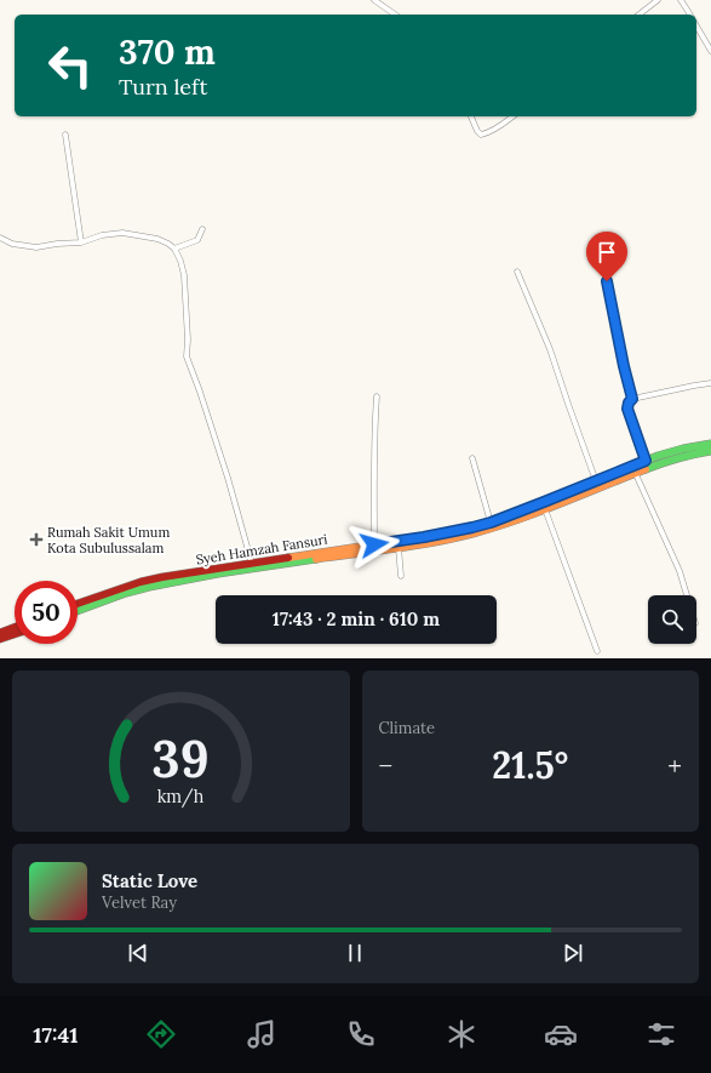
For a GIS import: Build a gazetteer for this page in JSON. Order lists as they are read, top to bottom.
{
  "streets": {
    "main road": ["Syeh Hamzah Fansuri"]
  },
  "places": {
    "health": ["Rumah Sakit Umum Kota Subulussalam"]
  },
  "page": {
    "turn": ["370 m", "Turn left"],
    "limit": "50",
    "trip": "17:43 · 2 min · 610 m",
    "tile": "Climate",
    "heat": ["−", "21.5°", "+"],
    "song": ["Static Love", "Velvet Ray"],
    "tabs": "17:41",
    "gauge": ["39", "km/h"]
  }
}
